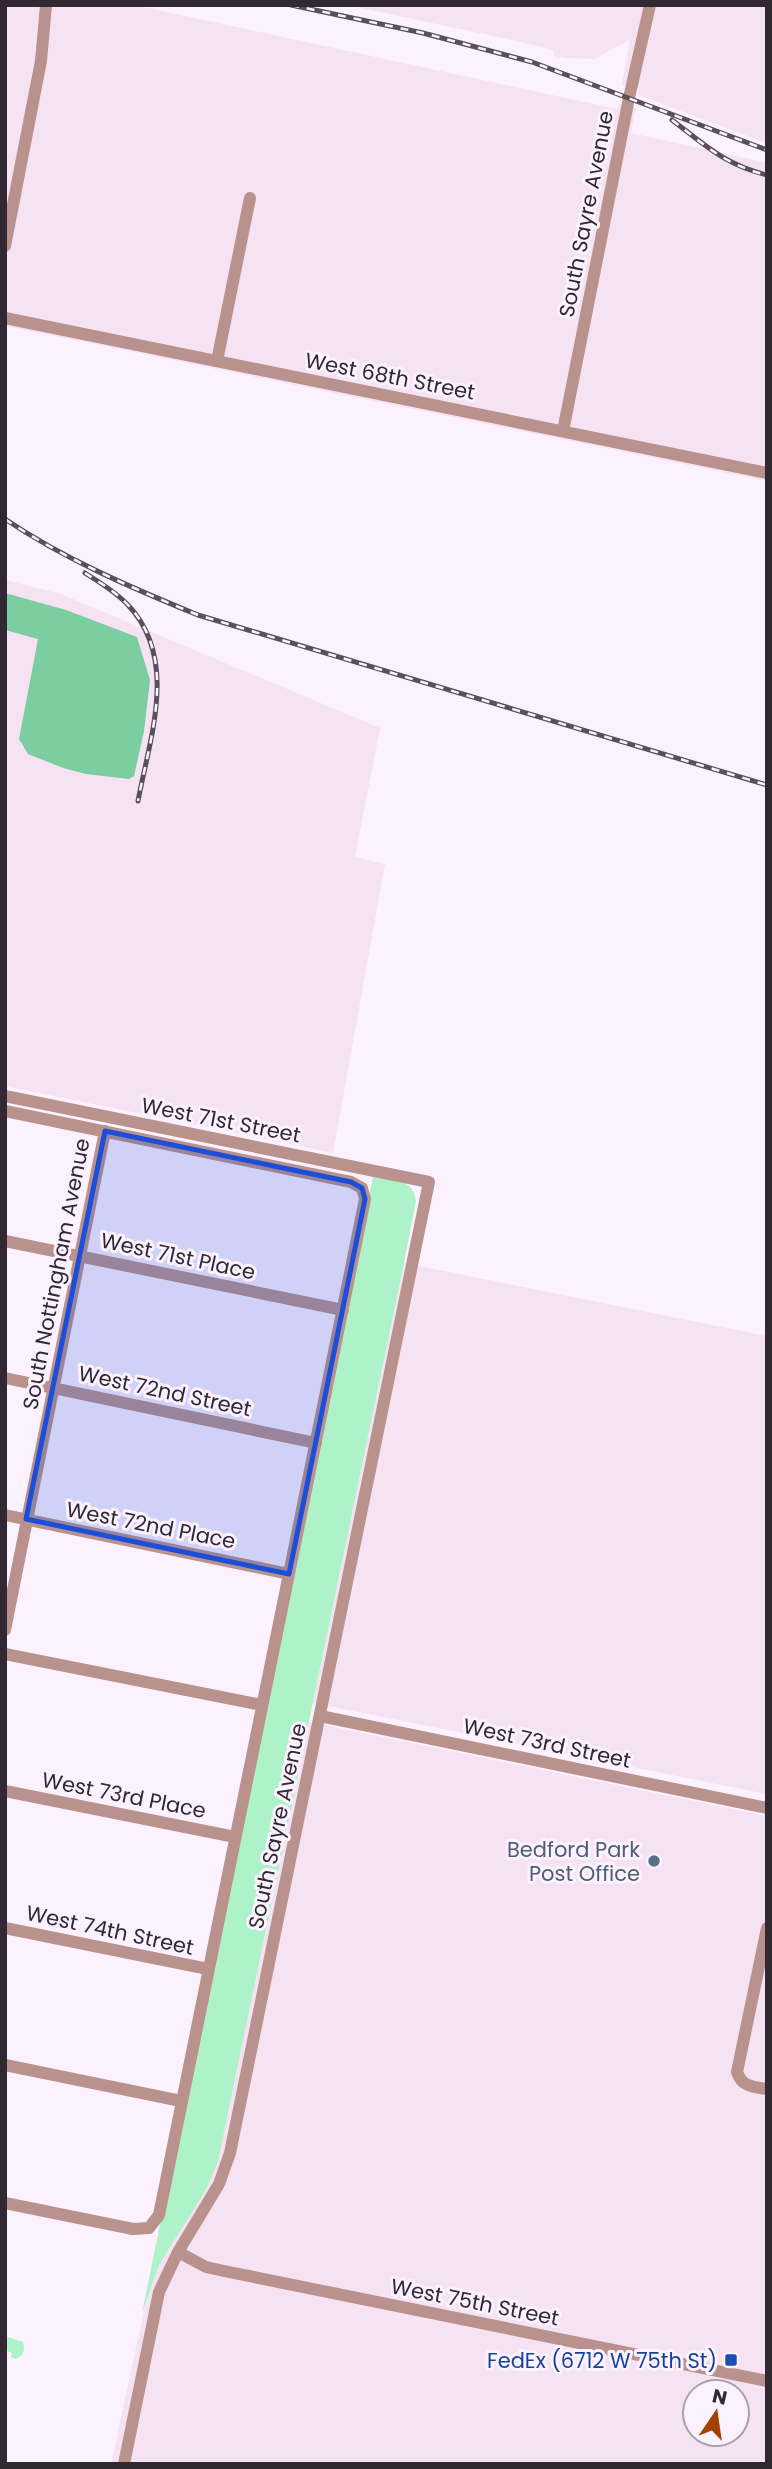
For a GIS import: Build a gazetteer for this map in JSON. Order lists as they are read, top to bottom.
{
  "streets": {
    "street": [
      "South Sayre Avenue",
      "West 68th Street",
      "West 71st Street",
      "West 71st Place",
      "South Nottingham Avenue",
      "West 72nd Street",
      "West 72nd Place",
      "West 73rd Street",
      "West 73rd Place",
      "West 74th Street",
      "West 75th Street"
    ]
  },
  "crossings": [
    ["South Sayre Avenue", "West 68th Street"],
    ["South Sayre Avenue", "West 71st Street"],
    ["South Sayre Avenue", "West 71st Place"],
    ["South Sayre Avenue", "West 72nd Street"],
    ["South Sayre Avenue", "West 72nd Place"],
    ["South Sayre Avenue", "West 73rd Street"],
    ["South Sayre Avenue", "West 73rd Place"],
    ["South Sayre Avenue", "West 74th Street"],
    ["South Sayre Avenue", "West 75th Street"],
    ["West 71st Street", "South Nottingham Avenue"],
    ["West 71st Place", "South Nottingham Avenue"],
    ["South Nottingham Avenue", "West 72nd Street"],
    ["South Nottingham Avenue", "West 72nd Place"]
  ],
  "places": {
    "other": ["Bedford Park Post Office"],
    "transit": ["FedEx (6712 W 75th St)"]
  },
  "north": "top"
}
